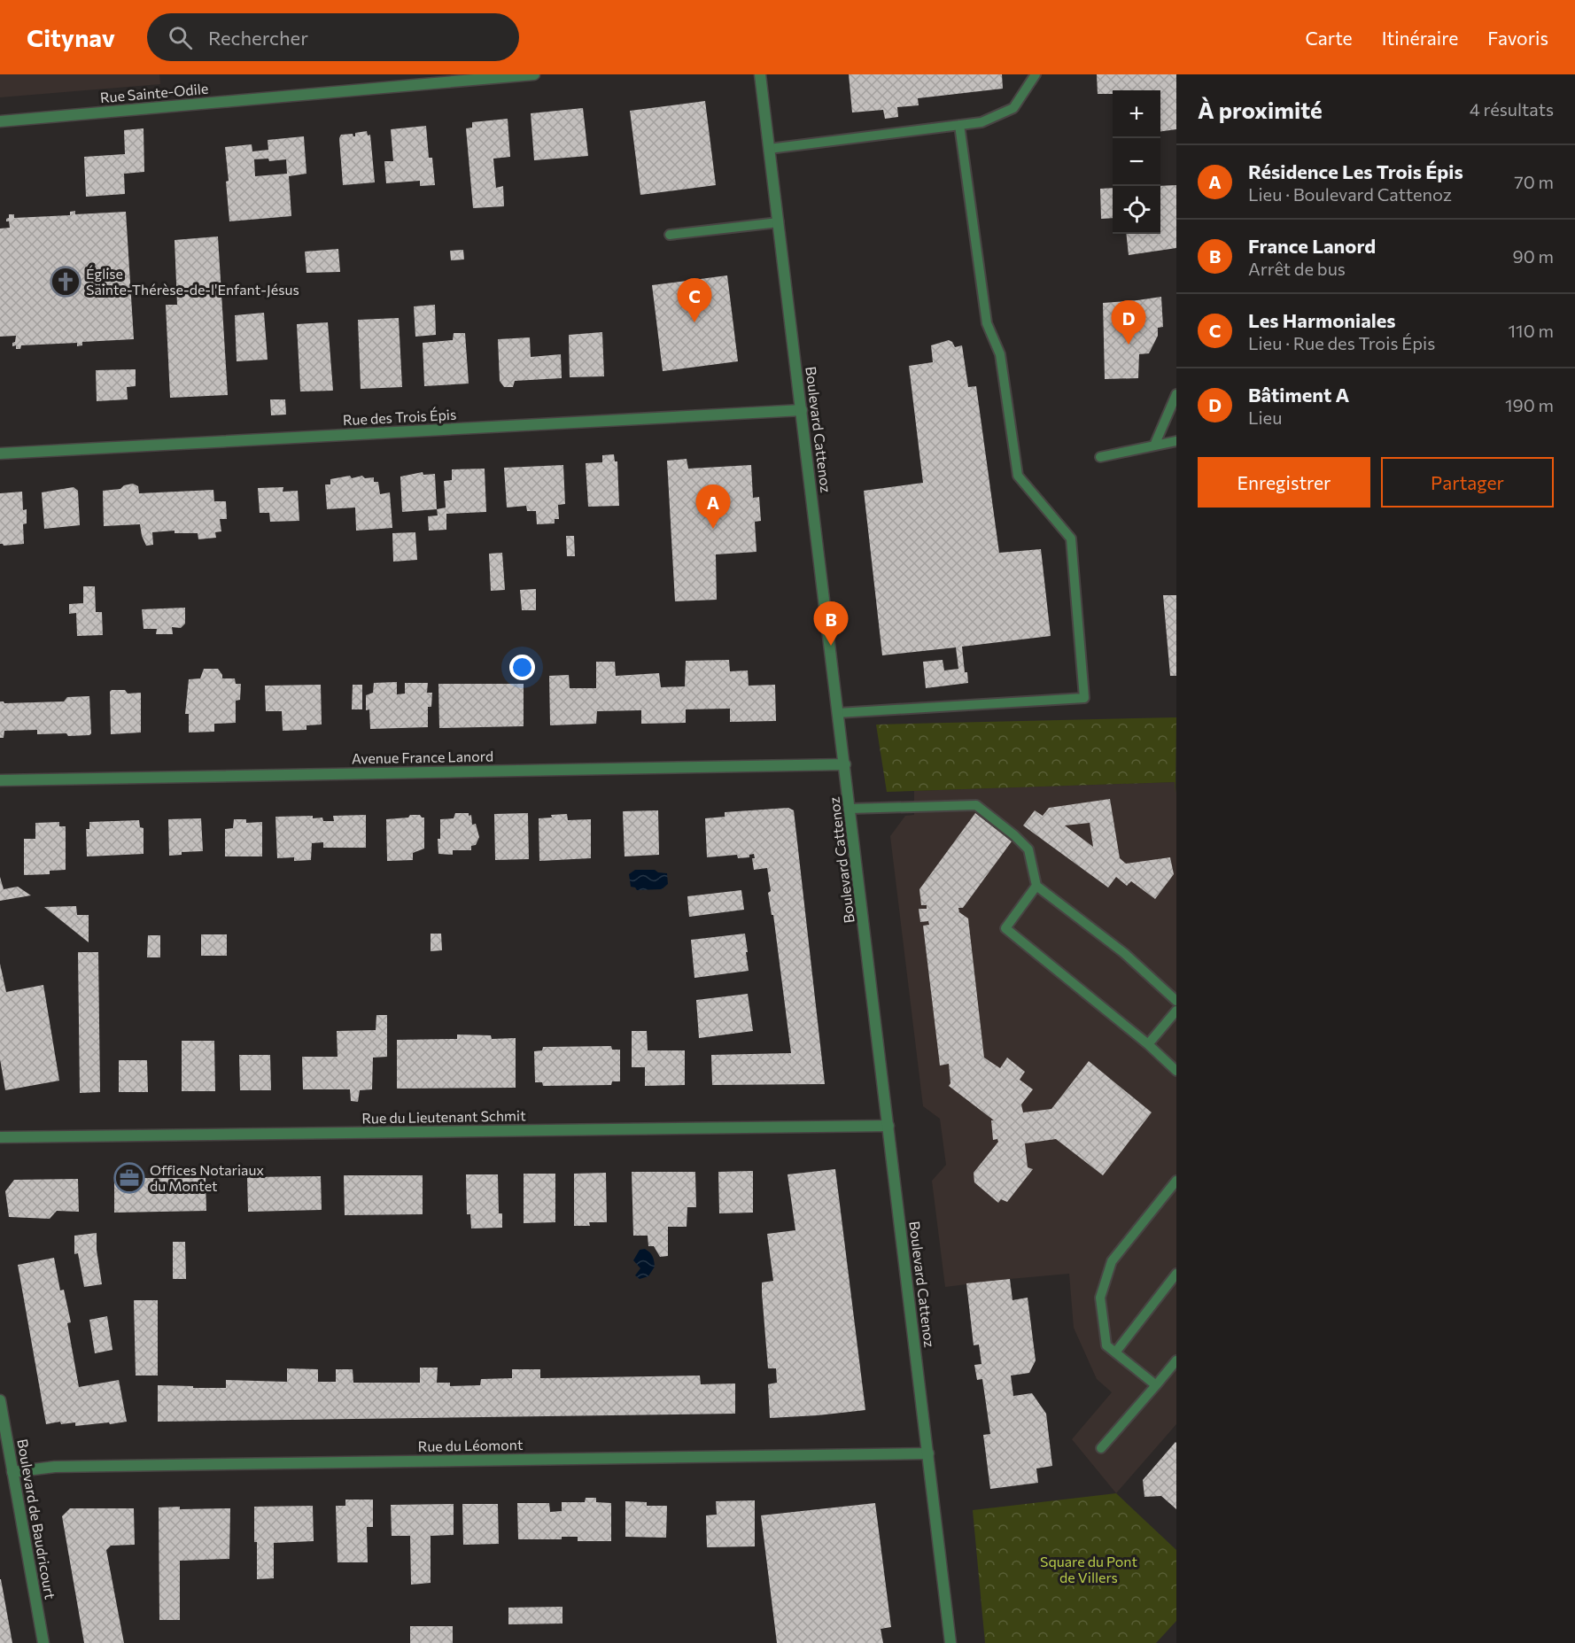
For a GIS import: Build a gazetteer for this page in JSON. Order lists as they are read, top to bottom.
{
  "streets": {
    "street": [
      "Rue Sainte-Odile",
      "Rue des Trois Épis",
      "Boulevard Cattenoz",
      "Avenue France Lanord",
      "Rue du Lieutenant Schmit",
      "Rue du Léomont",
      "Boulevard de Baudricourt"
    ]
  },
  "crossings": [
    ["Rue des Trois Épis", "Boulevard Cattenoz"],
    ["Boulevard Cattenoz", "Avenue France Lanord"],
    ["Boulevard Cattenoz", "Rue du Lieutenant Schmit"],
    ["Boulevard Cattenoz", "Rue du Léomont"],
    ["Rue du Léomont", "Boulevard de Baudricourt"]
  ],
  "parks": ["Square du Pont de Villers"],
  "places": {
    "church": ["Église Sainte-Thérèse-de-l'Enfant-Jésus"],
    "office": ["Offices Notariaux du Montet"]
  },
  "page": {
    "header": "Citynav",
    "search": "Rechercher",
    "nav": ["Carte", "Itinéraire", "Favoris"],
    "heading": ["À proximité", "4 résultats"],
    "map_buttons": ["+", "−"],
    "list": [
      {
        "mark": "A",
        "name": "Résidence Les Trois Épis",
        "note": "Lieu · Boulevard Cattenoz",
        "value": "70 m"
      },
      {
        "mark": "B",
        "name": "France Lanord",
        "note": "Arrêt de bus",
        "value": "90 m"
      },
      {
        "mark": "C",
        "name": "Les Harmoniales",
        "note": "Lieu · Rue des Trois Épis",
        "value": "110 m"
      },
      {
        "mark": "D",
        "name": "Bâtiment A",
        "note": "Lieu",
        "value": "190 m"
      }
    ],
    "pins": [
      "C",
      "D",
      "A",
      "B"
    ],
    "buttons": ["Enregistrer", "Partager"]
  }
}
